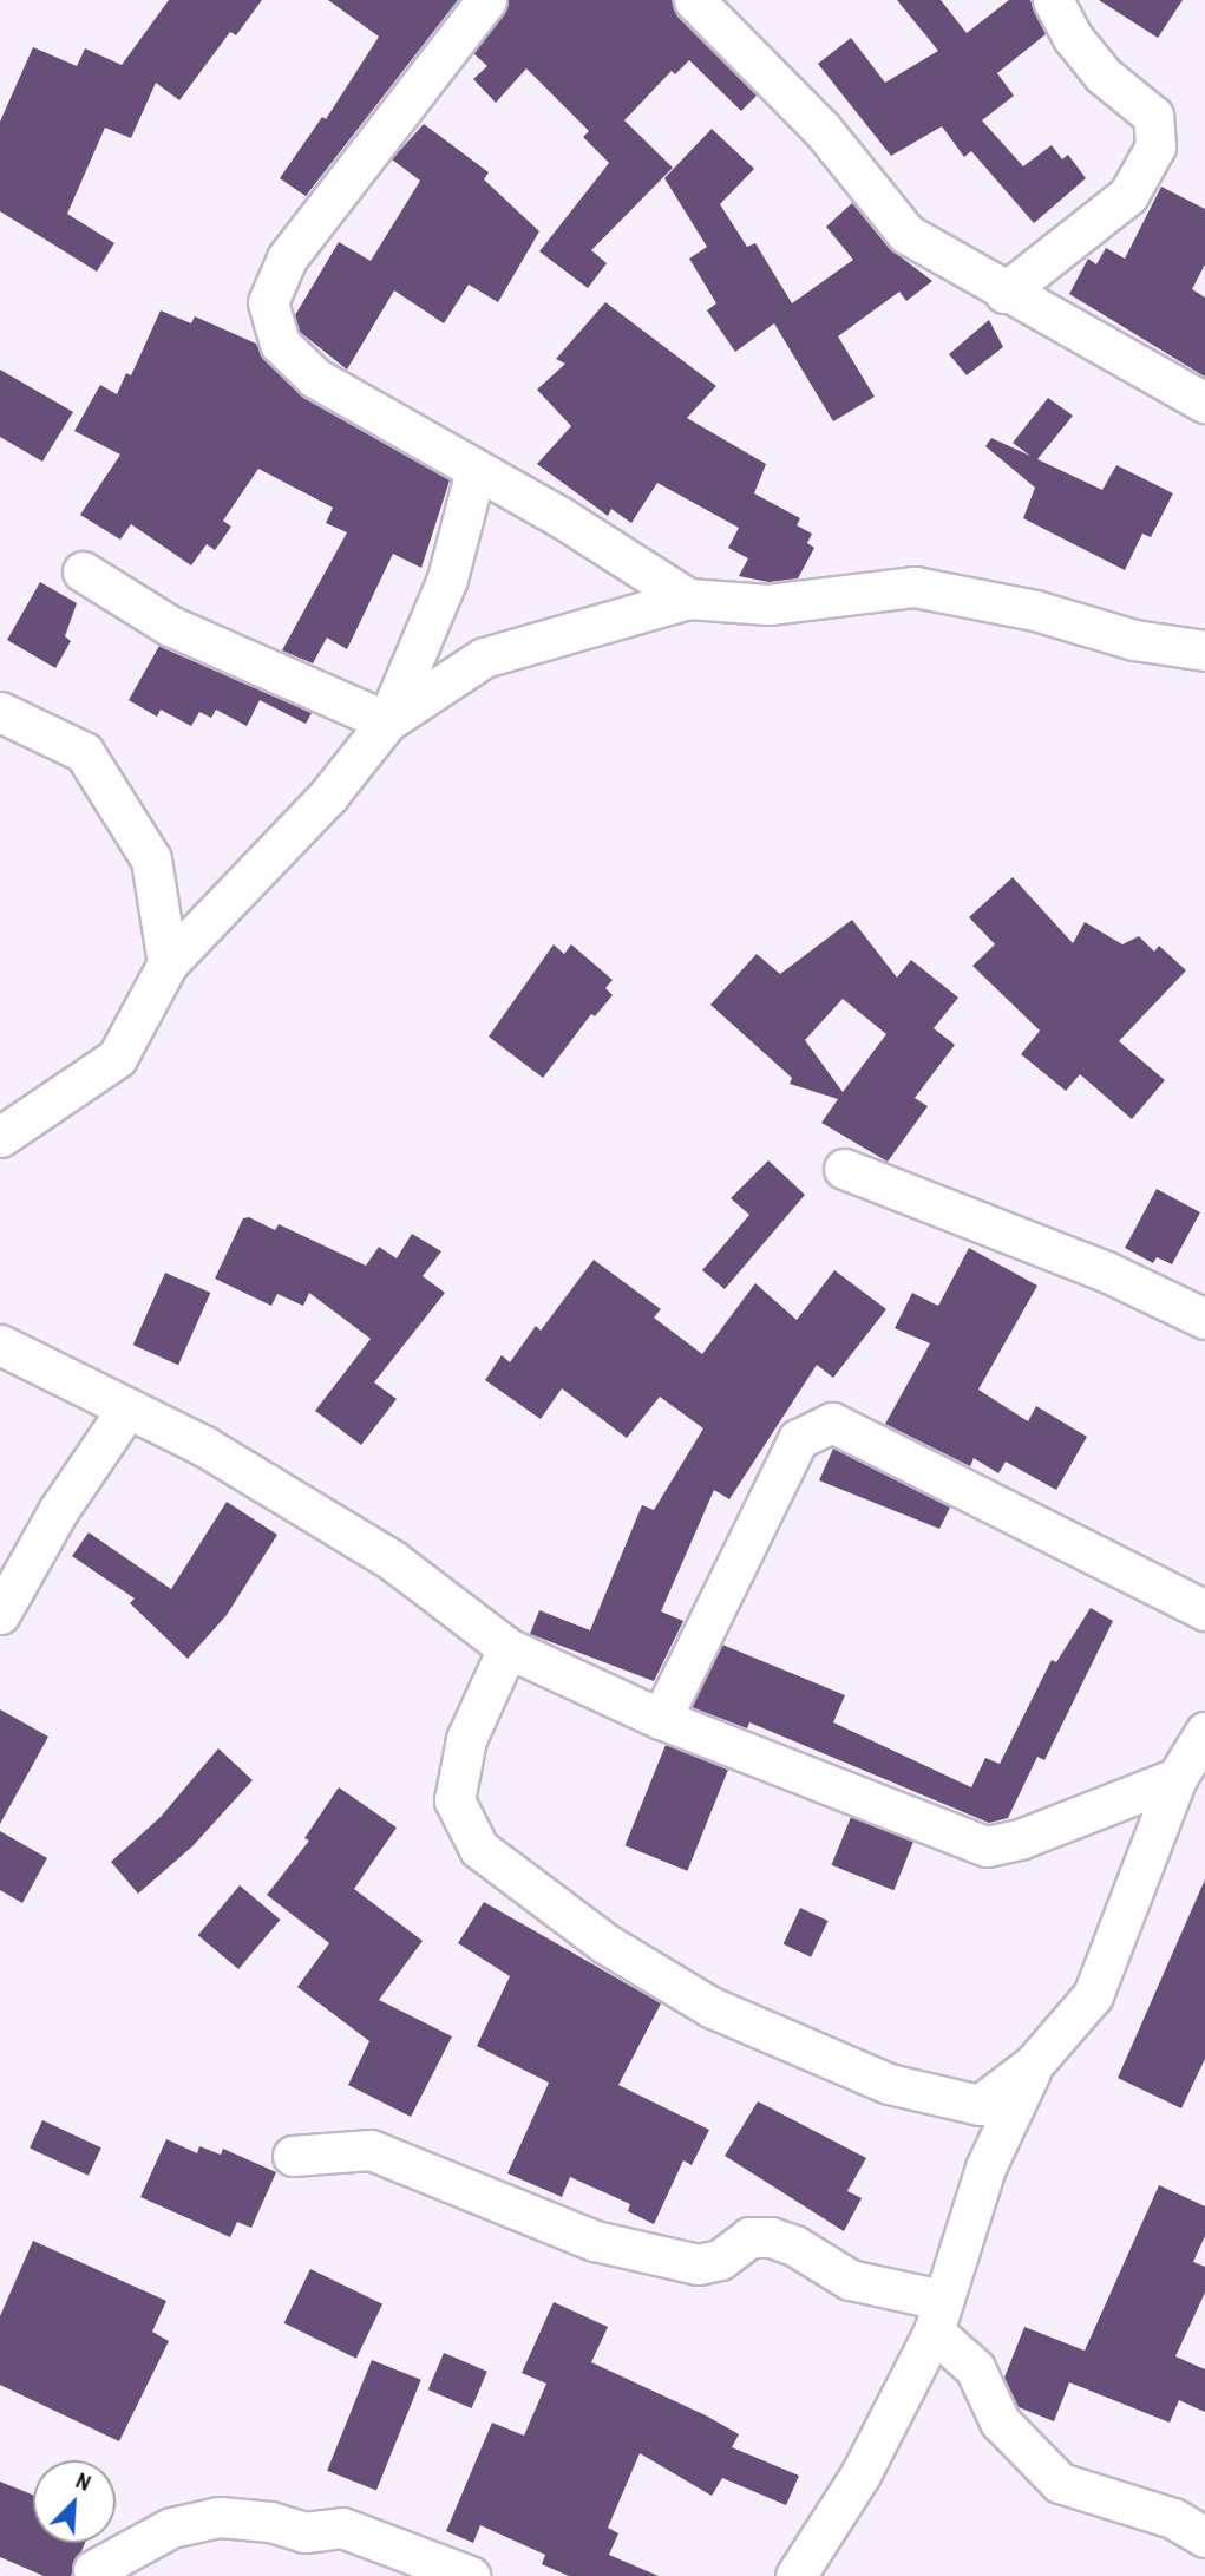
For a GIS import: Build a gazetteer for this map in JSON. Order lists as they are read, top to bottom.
{
  "north": "top right"
}
